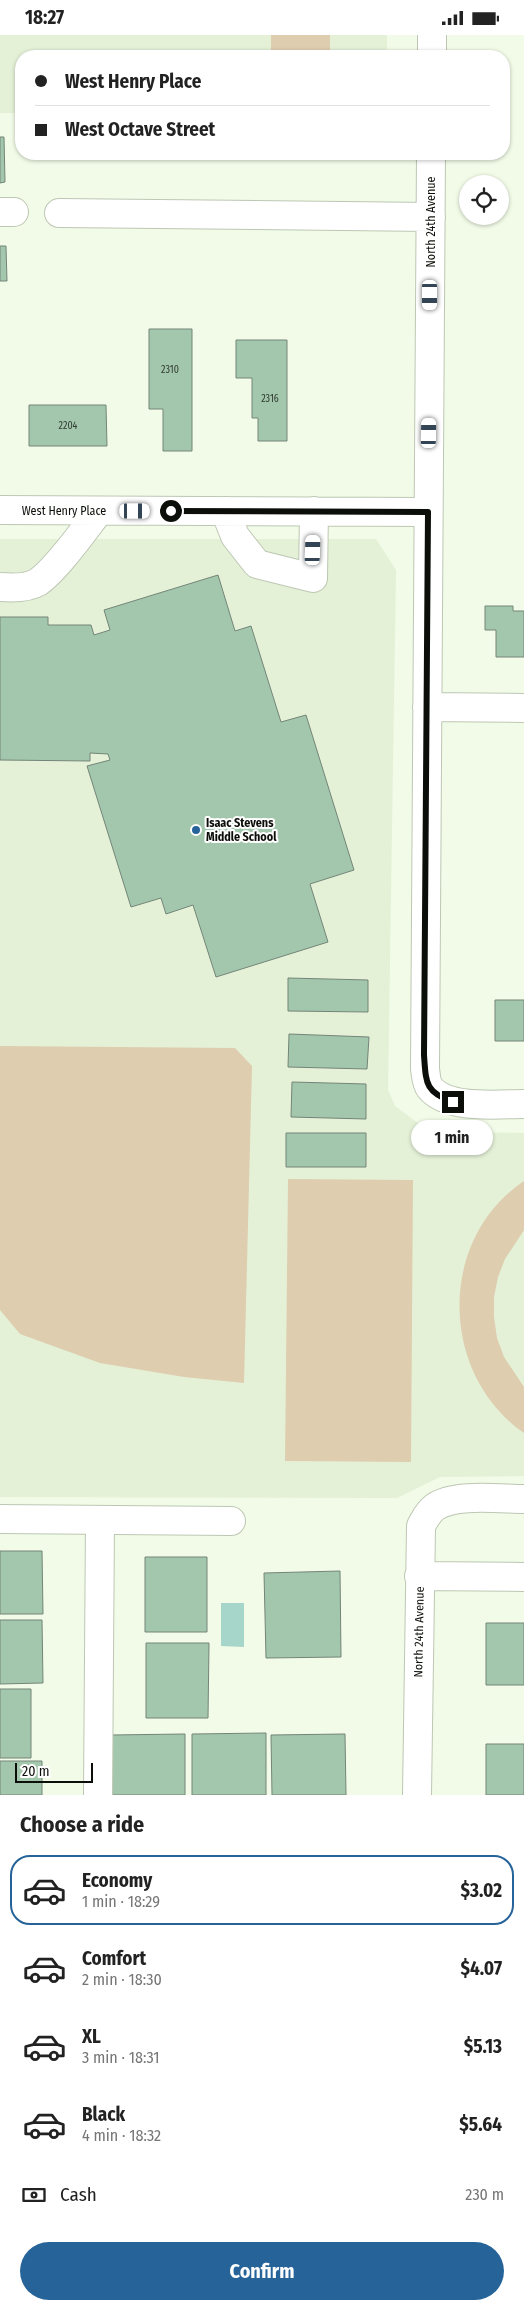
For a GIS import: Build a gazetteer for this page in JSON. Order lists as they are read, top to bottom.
{
  "streets": {
    "street": ["North 24th Avenue", "West Henry Place"]
  },
  "crossings": [
    ["North 24th Avenue", "West Henry Place"]
  ],
  "places": ["Isaac Stevens Middle School"],
  "house_numbers": ["2310", "2316", "2204"],
  "scale_bar": "20 m",
  "page": {
    "status": "18:27",
    "banner": ["West Henry Place", "West Octave Street"],
    "bubble": "1 min",
    "scale": "20 m",
    "heading": "Choose a ride",
    "list": [
      {
        "name": "Economy",
        "note": "1 min · 18:29",
        "value": "$3.02"
      },
      {
        "name": "Comfort",
        "note": "2 min · 18:30",
        "value": "$4.07"
      },
      {
        "name": "XL",
        "note": "3 min · 18:31",
        "value": "$5.13"
      },
      {
        "name": "Black",
        "note": "4 min · 18:32",
        "value": "$5.64"
      }
    ],
    "pay": ["Cash", "230 m"],
    "buttons": "Confirm"
  }
}
